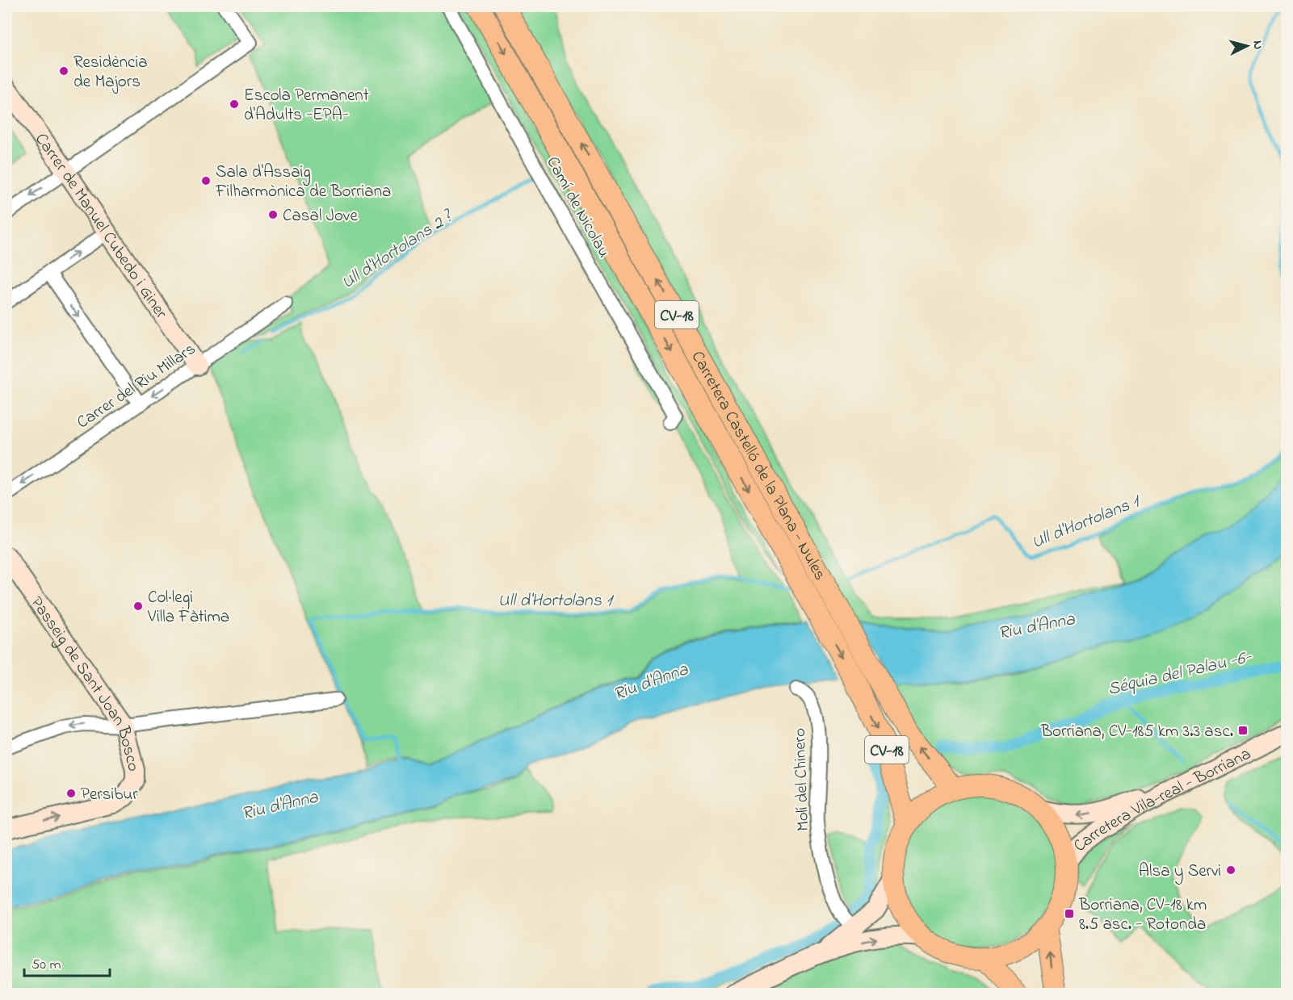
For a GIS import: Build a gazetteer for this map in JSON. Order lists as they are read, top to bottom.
{
  "streets": {
    "main road": ["CV-18", "Carretera Castelló de la Plana - Nules"],
    "street": [
      "Camí de Nicolau",
      "Carrer de Manuel Cubedo i Giner",
      "Carrer del Riu Millars",
      "Passeig de Sant Joan Bosco",
      "Molí del Chinero",
      "Carretera Vila-real - Borriana"
    ]
  },
  "crossings": [
    ["Carrer de Manuel Cubedo i Giner", "Carrer del Riu Millars"],
    ["Carretera Castelló de la Plana - Nules", "Carretera Vila-real - Borriana"]
  ],
  "one_way": ["Carrer del Riu Millars"],
  "water": [
    "Ull d'Hortolans 2 ?",
    "Ull d'Hortolans 1",
    "Riu d'Anna",
    "Séquia del Palau -6-"
  ],
  "places": {
    "other": [
      "Residència de Majors",
      "Escola Permanent d'Adults -EPA-",
      "Sala d'Assaig Filharmònica de Borriana",
      "Casal Jove",
      "Col·legi Villa Fàtima",
      "Persibur",
      "Alsa y Servi"
    ],
    "transit": ["Borriana, CV-185 km 3.3 asc.", "Borriana, CV-18 km 8.5 asc. - Rotonda"]
  },
  "scale_bar": "50 m",
  "north": "right"
}
